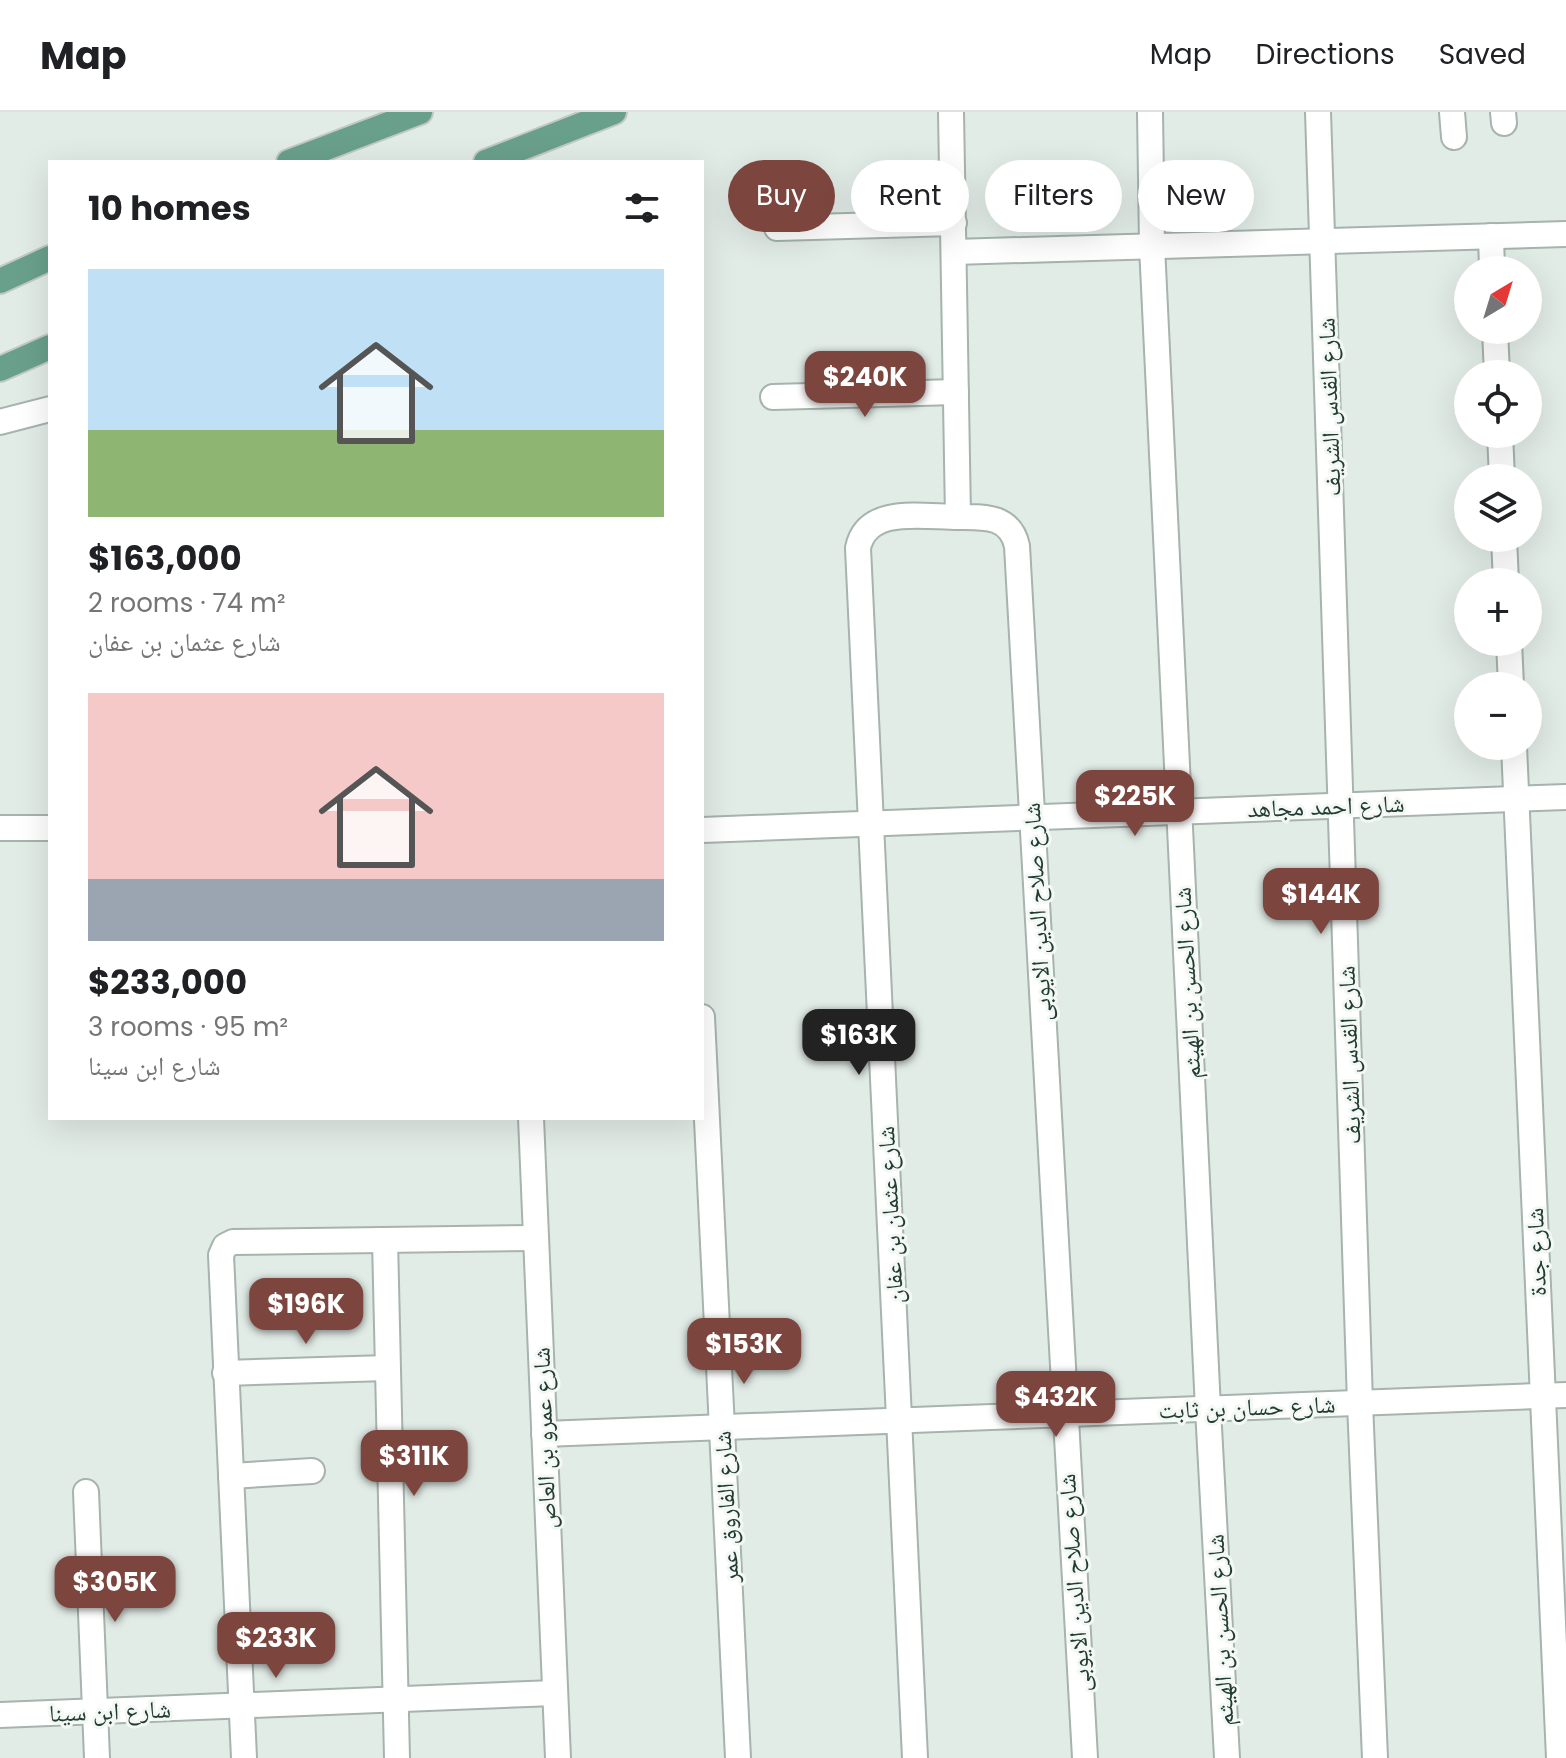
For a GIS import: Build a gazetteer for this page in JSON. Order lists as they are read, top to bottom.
{
  "streets": {
    "street": [
      "شارع القدس الشريف",
      "شارع احمد مجاهد",
      "شارع صلاح الدين الايوبى",
      "شارع الحسن بن الهيثم",
      "شارع عثمان بن عفان",
      "شارع جدة",
      "شارع حسان بن ثابت",
      "شارع عمرو بن العاص",
      "شارع الفاروق عمر",
      "شارع ابن سينا"
    ]
  },
  "crossings": [
    ["شارع القدس الشريف", "شارع احمد مجاهد"],
    ["شارع القدس الشريف", "شارع حسان بن ثابت"],
    ["شارع احمد مجاهد", "شارع صلاح الدين الايوبى"],
    ["شارع احمد مجاهد", "شارع الحسن بن الهيثم"],
    ["شارع احمد مجاهد", "شارع عثمان بن عفان"],
    ["شارع احمد مجاهد", "شارع جدة"],
    ["شارع صلاح الدين الايوبى", "شارع عثمان بن عفان"],
    ["شارع صلاح الدين الايوبى", "شارع حسان بن ثابت"],
    ["شارع الحسن بن الهيثم", "شارع حسان بن ثابت"],
    ["شارع عثمان بن عفان", "شارع حسان بن ثابت"],
    ["شارع جدة", "شارع حسان بن ثابت"],
    ["شارع حسان بن ثابت", "شارع عمرو بن العاص"],
    ["شارع حسان بن ثابت", "شارع الفاروق عمر"],
    ["شارع عمرو بن العاص", "شارع ابن سينا"]
  ],
  "north": "top right",
  "page": {
    "header": "Map",
    "nav": ["Map", "Directions", "Saved"],
    "chip": [
      "Buy",
      "Rent",
      "Filters",
      "New"
    ],
    "heading": "10 homes",
    "map_buttons": ["+", "−"],
    "list": [
      {
        "name": "$163,000",
        "note": "2 rooms · 74 m² · شارع عثمان بن عفان"
      },
      {
        "name": "$233,000",
        "note": "3 rooms · 95 m² · شارع ابن سينا"
      }
    ],
    "price": [
      "$240K",
      "$225K",
      "$144K",
      "$163K",
      "$196K",
      "$153K",
      "$432K",
      "$311K",
      "$305K",
      "$233K"
    ]
  }
}
